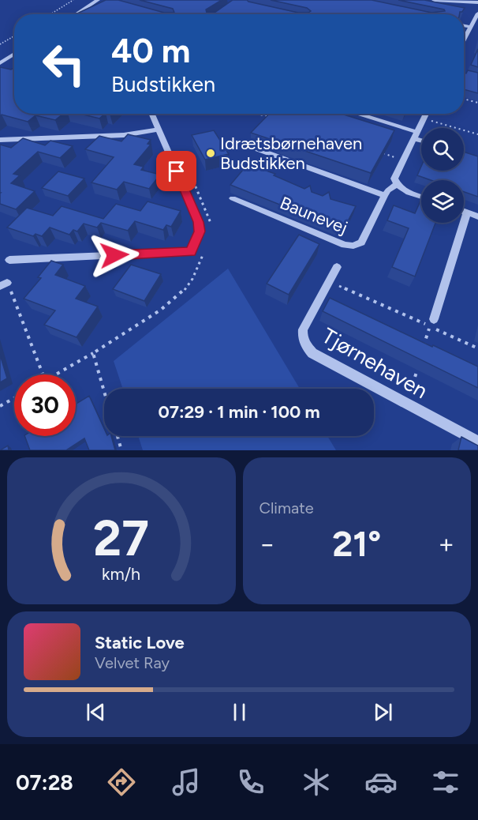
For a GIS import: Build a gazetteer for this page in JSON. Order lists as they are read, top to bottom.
{
  "streets": {
    "street": ["Baunevej", "Tjørnehaven"]
  },
  "places": ["Idrætsbørnehaven Budstikken"],
  "page": {
    "turn": ["40 m", "Budstikken"],
    "limit": "30",
    "trip": "07:29 · 1 min · 100 m",
    "tile": "Climate",
    "heat": ["−", "21°", "+"],
    "song": ["Static Love", "Velvet Ray"],
    "tabs": "07:28",
    "gauge": ["27", "km/h"]
  }
}
